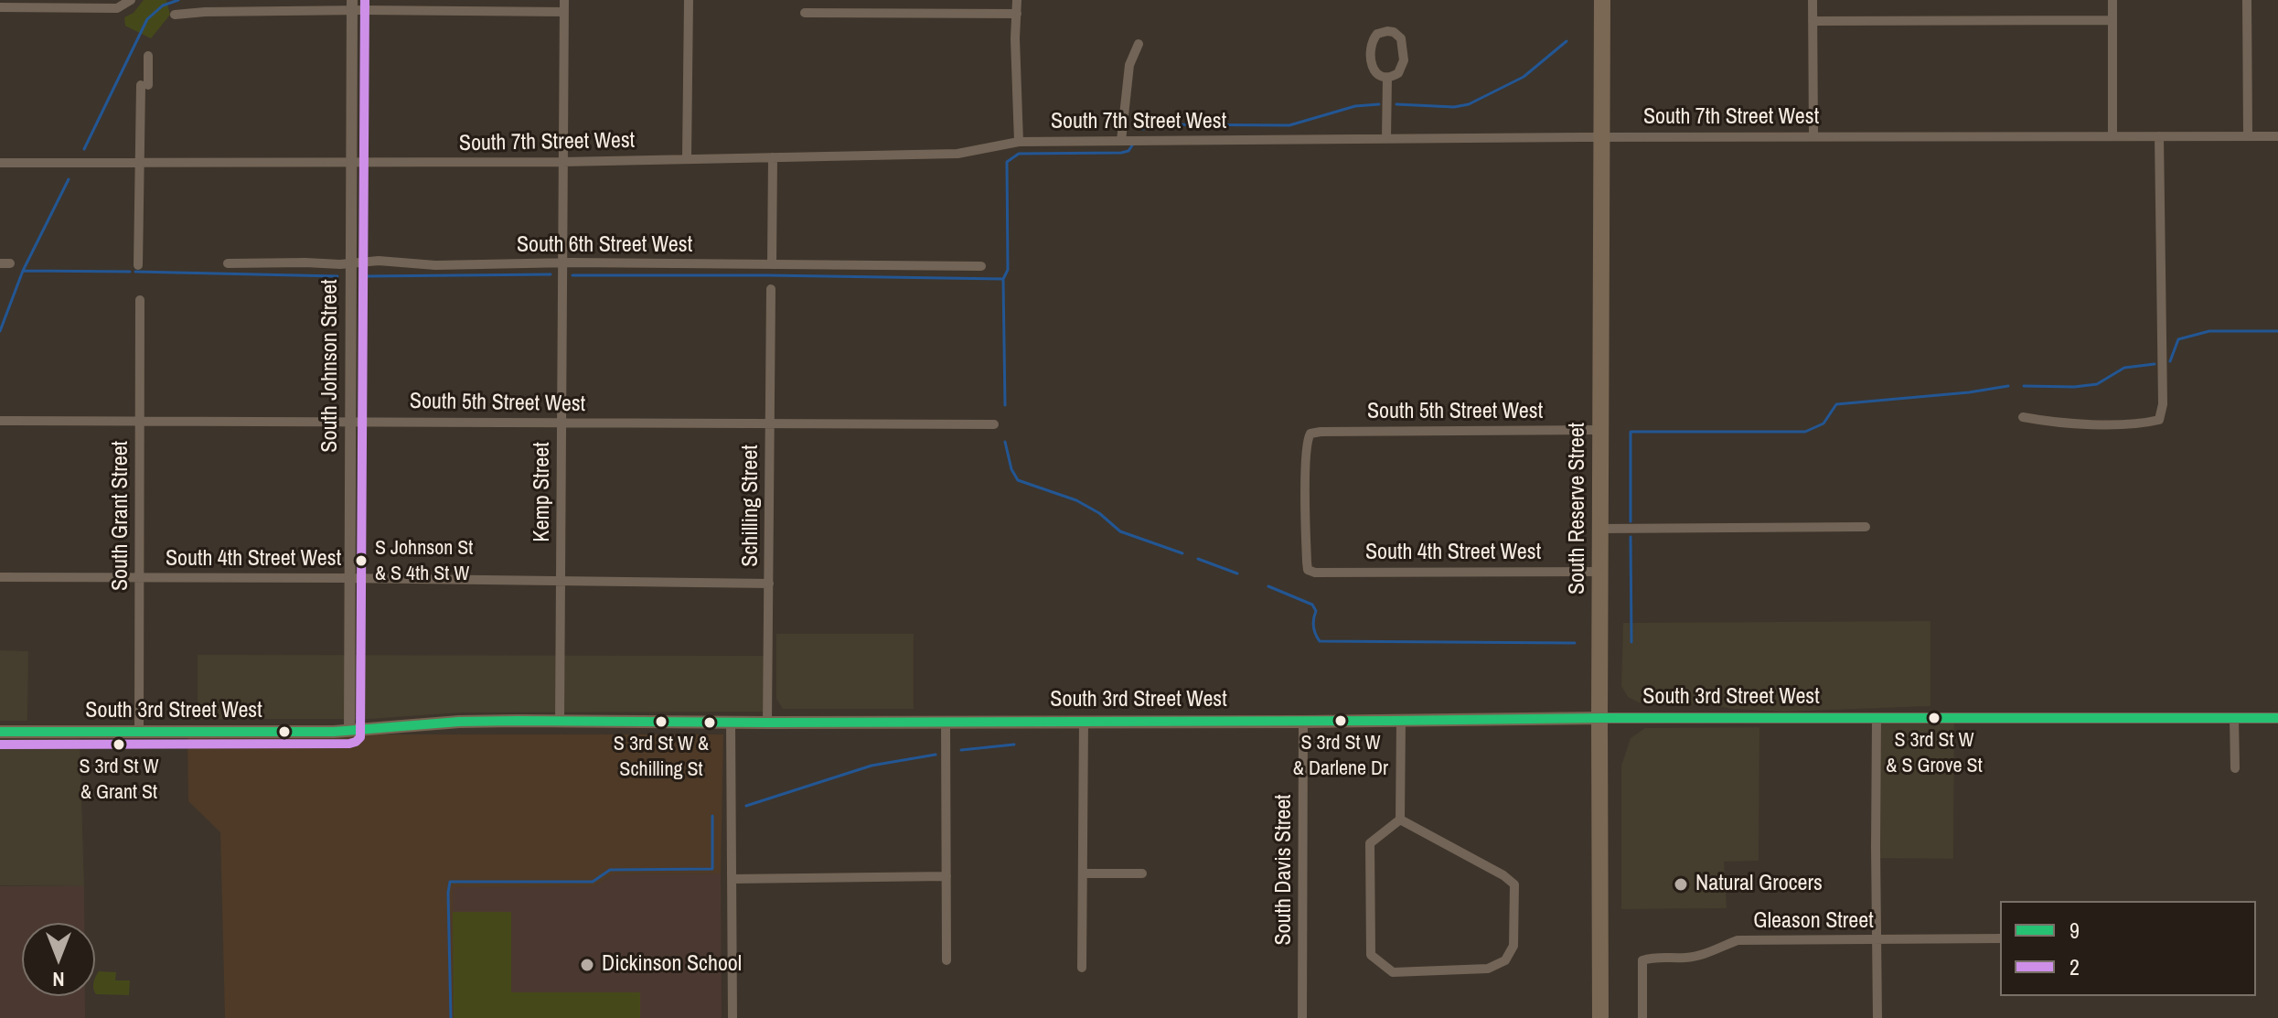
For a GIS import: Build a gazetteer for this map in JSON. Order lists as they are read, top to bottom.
{
  "streets": {
    "highway": ["South Reserve Street"],
    "main road": ["South 3rd Street West"],
    "street": [
      "South 7th Street West",
      "South 6th Street West",
      "South Johnson Street",
      "South 5th Street West",
      "Kemp Street",
      "Schilling Street",
      "South Grant Street",
      "South 4th Street West",
      "South Davis Street",
      "Gleason Street"
    ]
  },
  "crossings": [
    ["South 7th Street West", "South Johnson Street"],
    ["South 7th Street West", "Kemp Street"],
    ["South 7th Street West", "South Reserve Street"],
    ["South 6th Street West", "South Johnson Street"],
    ["South 6th Street West", "Kemp Street"],
    ["South Johnson Street", "South 5th Street West"],
    ["South Johnson Street", "South 4th Street West"],
    ["South Johnson Street", "South 3rd Street West"],
    ["South 5th Street West", "Kemp Street"],
    ["South 5th Street West", "Schilling Street"],
    ["South 5th Street West", "South Reserve Street"],
    ["South 5th Street West", "South Grant Street"],
    ["South 5th Street West", "South 4th Street West"],
    ["Kemp Street", "South 4th Street West"],
    ["Kemp Street", "South 3rd Street West"],
    ["Schilling Street", "South 4th Street West"],
    ["Schilling Street", "South 3rd Street West"],
    ["South Reserve Street", "South 4th Street West"],
    ["South Reserve Street", "South 3rd Street West"],
    ["South Grant Street", "South 4th Street West"],
    ["South Grant Street", "South 3rd Street West"],
    ["South 3rd Street West", "South Davis Street"]
  ],
  "places": [
    "S Johnson St & S 4th St W",
    "S 3rd St W & S Grove St",
    "S 3rd St W & Darlene Dr",
    "S 3rd St W & Schilling St",
    "S 3rd St W & Grant St",
    "Natural Grocers",
    "Dickinson School"
  ],
  "lines": ["transit line 2", "transit line 9"],
  "legend": ["9", "2"],
  "north": "bottom"
}
